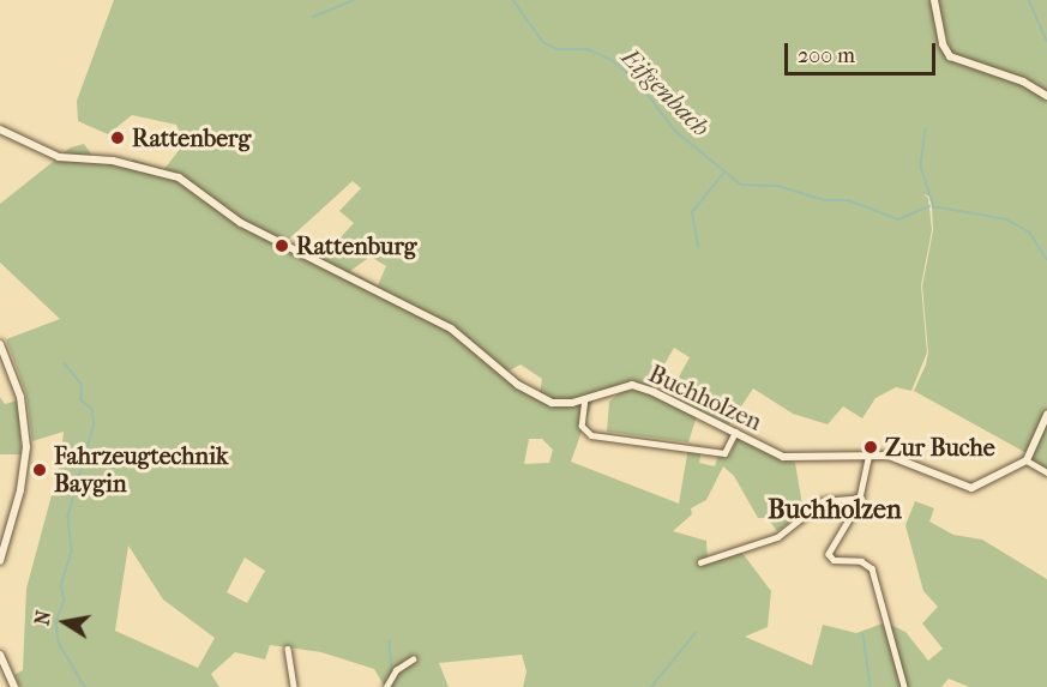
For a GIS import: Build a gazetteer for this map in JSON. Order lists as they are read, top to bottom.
{
  "streets": {
    "street": ["Buchholzen"]
  },
  "districts": ["Buchholzen"],
  "water": ["Eifgenbach"],
  "places": [
    "Rattenberg",
    "Rattenburg",
    "Zur Buche",
    "Fahrzeugtechnik Baygin"
  ],
  "scale_bar": "200 m",
  "north": "left"
}
